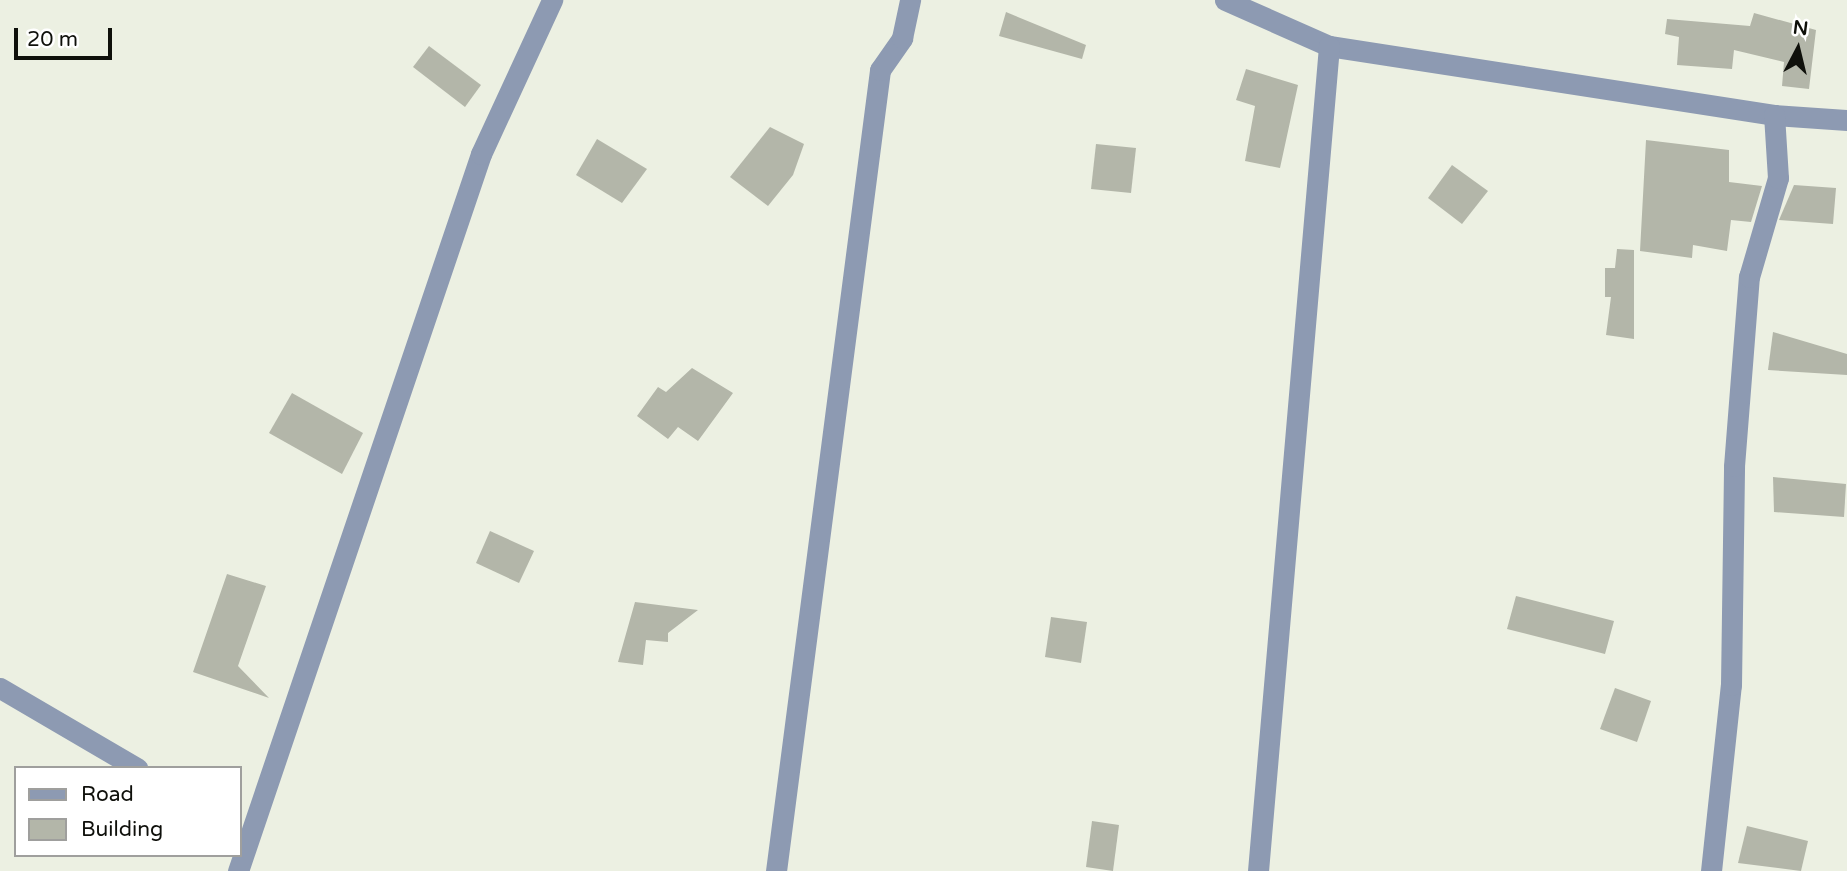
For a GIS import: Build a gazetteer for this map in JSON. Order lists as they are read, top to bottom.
{
  "legend": ["Road", "Building"],
  "scale_bar": "20 m",
  "north": "top"
}
